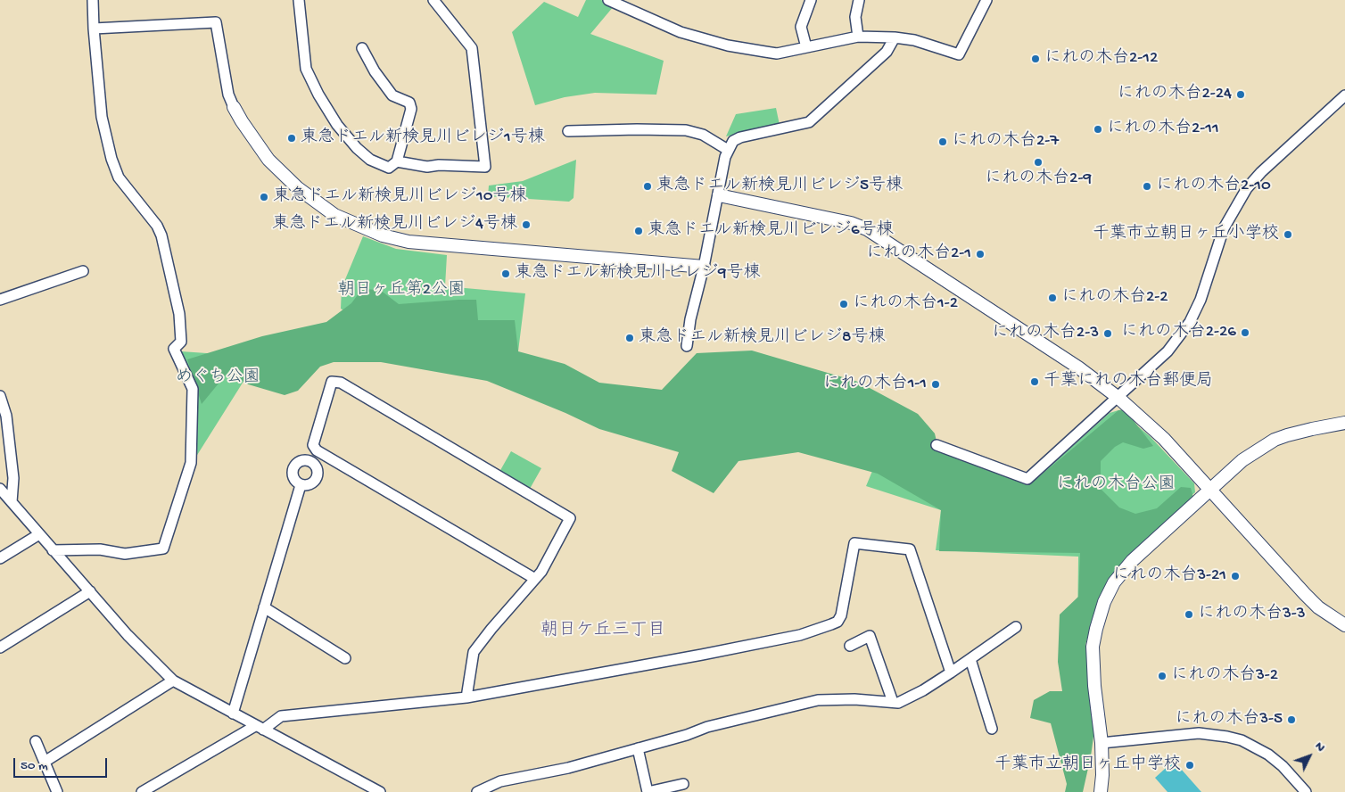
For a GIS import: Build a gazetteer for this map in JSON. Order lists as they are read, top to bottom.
{
  "districts": ["朝日ケ丘三丁目"],
  "parks": ["朝日ヶ丘第2公園", "めぐち公園", "にれの木台公園"],
  "places": [
    "にれの木台2-12",
    "にれの木台2-24",
    "にれの木台2-11",
    "東急ドエル新検見川ビレジ1号棟",
    "にれの木台2-7",
    "にれの木台2-9",
    "東急ドエル新検見川ビレジ5号棟",
    "にれの木台2-10",
    "東急ドエル新検見川ビレジ10号棟",
    "東急ドエル新検見川ビレジ4号棟",
    "東急ドエル新検見川ビレジ6号棟",
    "千葉市立朝日ヶ丘小学校",
    "にれの木台2-1",
    "東急ドエル新検見川ビレジ9号棟",
    "にれの木台2-2",
    "にれの木台1-2",
    "にれの木台2-26",
    "にれの木台2-3",
    "東急ドエル新検見川ビレジ8号棟",
    "千葉にれの木台郵便局",
    "にれの木台1-1",
    "にれの木台3-21",
    "にれの木台3-3",
    "にれの木台3-2",
    "にれの木台3-5",
    "千葉市立朝日ヶ丘中学校"
  ],
  "scale_bar": "50 m",
  "north": "top right"
}
